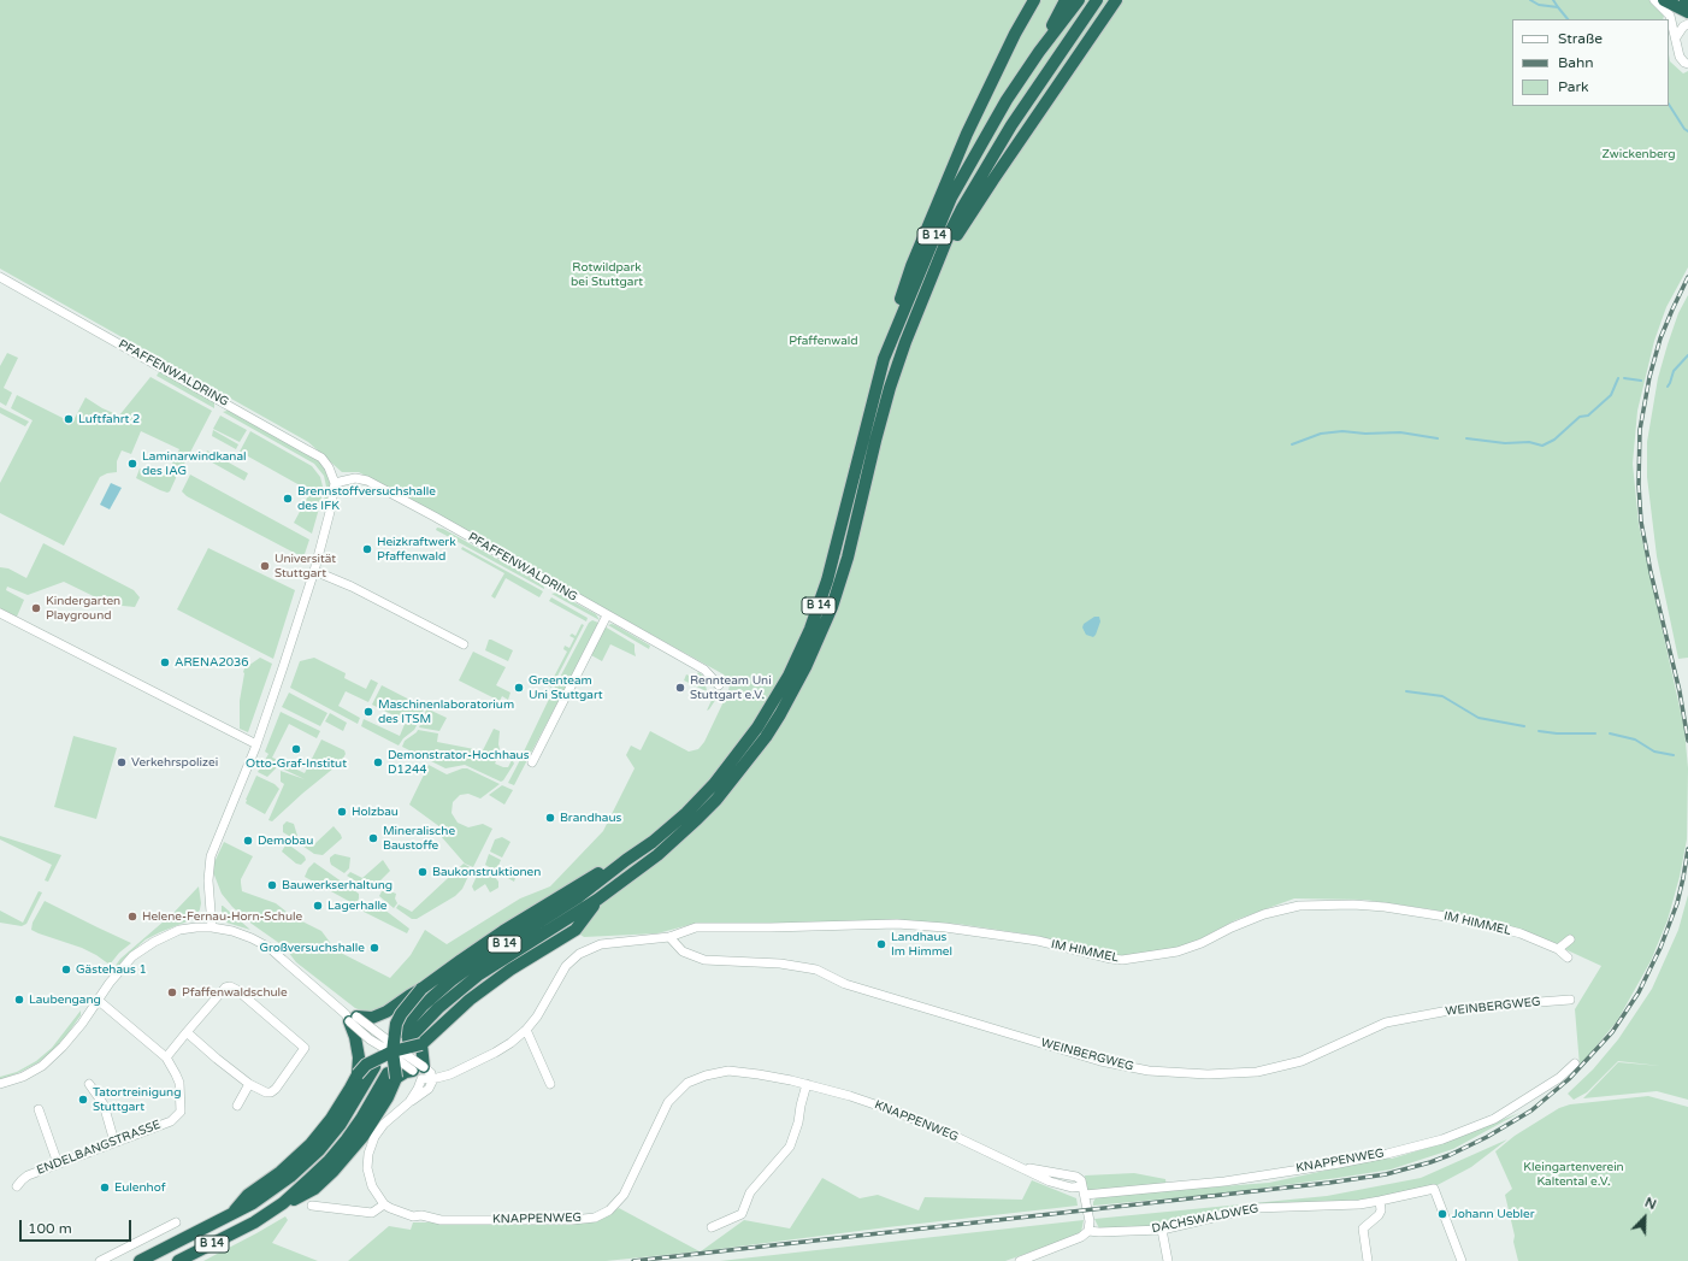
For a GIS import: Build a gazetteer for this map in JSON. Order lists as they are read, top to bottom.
{
  "streets": {
    "highway": ["B 14"],
    "street": [
      "PFAFFENWALDRING",
      "IM HIMMEL",
      "WEINBERGWEG",
      "KNAPPENWEG",
      "ENDELBANGSTRASSE",
      "DACHSWALDWEG"
    ]
  },
  "crossings": [
    ["IM HIMMEL", "WEINBERGWEG"]
  ],
  "parks": [
    "Zwickenberg",
    "Rotwildpark bei Stuttgart",
    "Pfaffenwald",
    "Kleingartenverein Kaltental e.V."
  ],
  "places": [
    "Luftfahrt 2",
    "Laminarwindkanal des IAG",
    "Brennstoffversuchshalle des IFK",
    "Heizkraftwerk Pfaffenwald",
    "Universität Stuttgart",
    "Kindergarten Playground",
    "ARENA2036",
    "Greenteam Uni Stuttgart",
    "Rennteam Uni Stuttgart e.V.",
    "Maschinenlaboratorium des ITSM",
    "Otto-Graf-Institut",
    "Verkehrspolizei",
    "Demonstrator-Hochhaus D1244",
    "Holzbau",
    "Brandhaus",
    "Mineralische Baustoffe",
    "Demobau",
    "Baukonstruktionen",
    "Bauwerkserhaltung",
    "Lagerhalle",
    "Helene-Fernau-Horn-Schule",
    "Landhaus Im Himmel",
    "Großversuchshalle",
    "Gästehaus 1",
    "Pfaffenwaldschule",
    "Laubengang",
    "Tatortreinigung Stuttgart",
    "Eulenhof",
    "Johann Uebler"
  ],
  "legend": ["Straße", "Bahn", "Park"],
  "scale_bar": "100 m",
  "north": "top right"
}
